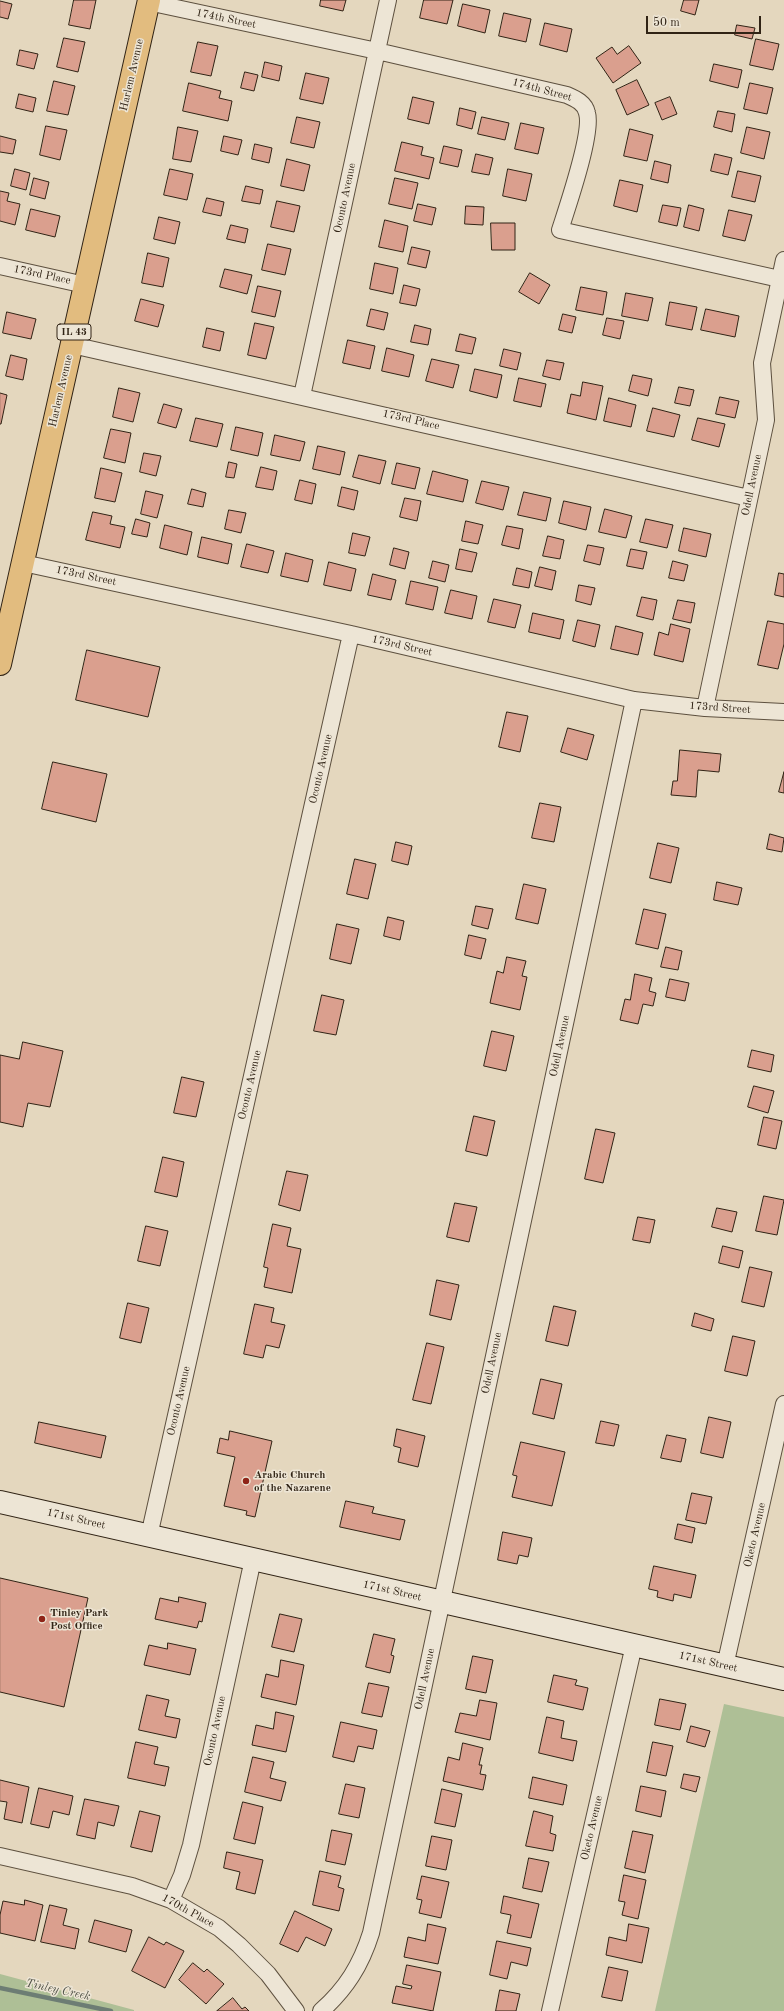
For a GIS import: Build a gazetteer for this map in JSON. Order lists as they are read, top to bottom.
{
  "streets": {
    "main road": ["Harlem Avenue", "IL 43"],
    "street": [
      "174th Street",
      "Oconto Avenue",
      "173rd Place",
      "Odell Avenue",
      "173rd Street",
      "171st Street",
      "Oketo Avenue",
      "170th Place"
    ]
  },
  "crossings": [
    ["174th Street", "Harlem Avenue"],
    ["174th Street", "Oconto Avenue"],
    ["174th Street", "Odell Avenue"],
    ["Harlem Avenue", "173rd Place"],
    ["Harlem Avenue", "173rd Street"],
    ["Oconto Avenue", "173rd Place"],
    ["Oconto Avenue", "173rd Street"],
    ["Oconto Avenue", "171st Street"],
    ["Oconto Avenue", "170th Place"],
    ["173rd Place", "Odell Avenue"],
    ["Odell Avenue", "173rd Street"],
    ["Odell Avenue", "171st Street"],
    ["171st Street", "Oketo Avenue"]
  ],
  "water": ["Tinley Creek"],
  "places": ["Arabic Church of the Nazarene", "Tinley Park Post Office"],
  "scale_bar": "50 m"
}
